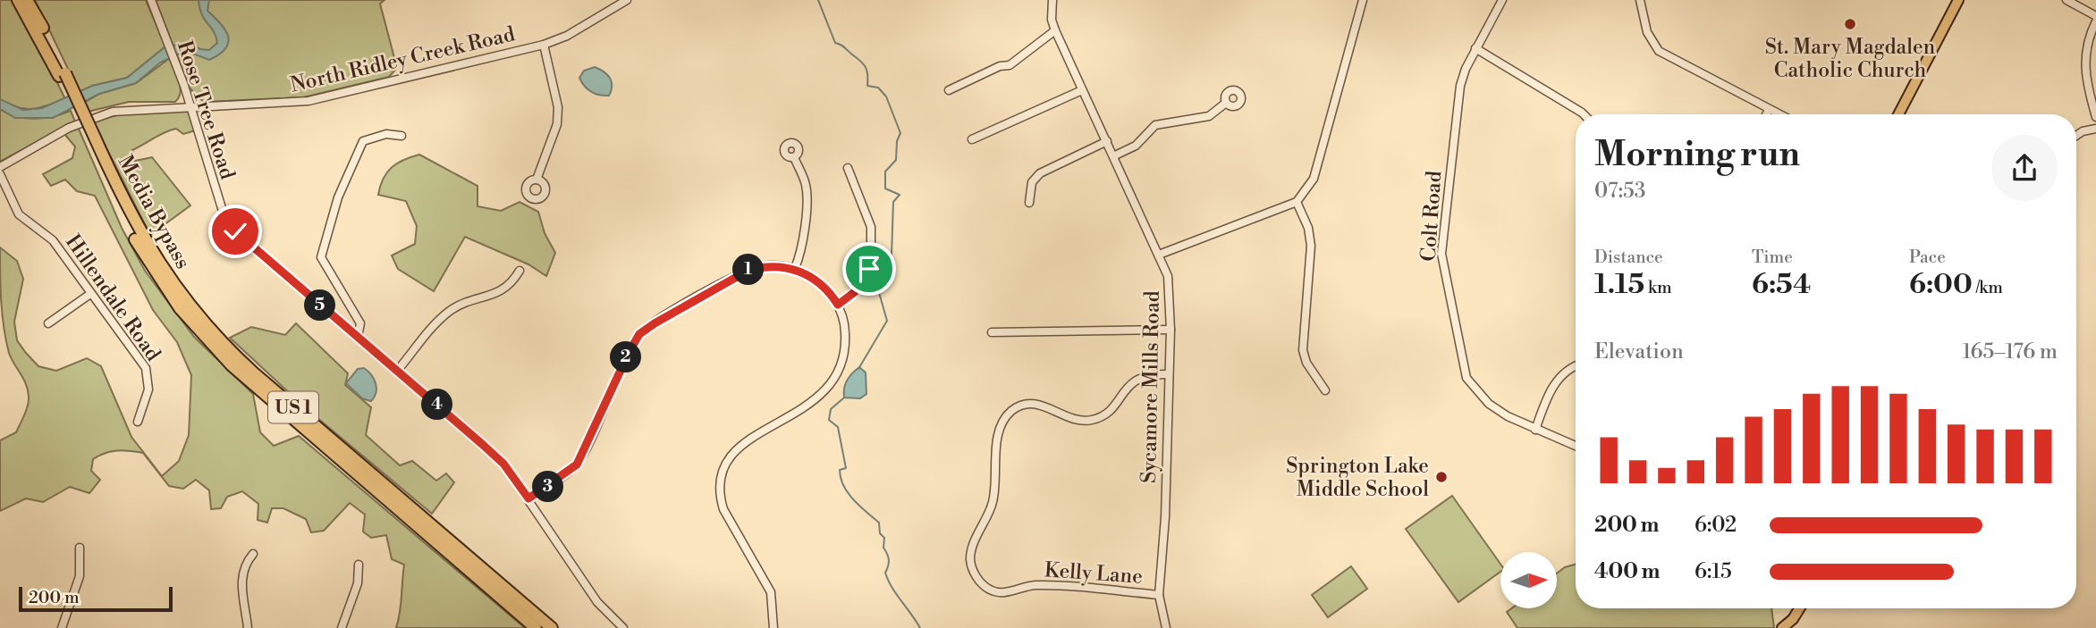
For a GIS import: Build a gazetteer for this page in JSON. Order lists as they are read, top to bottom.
{
  "streets": {
    "highway": ["Media Bypass", "US 1"],
    "street": [
      "North Ridley Creek Road",
      "Rose Tree Road",
      "Colt Road",
      "Hillendale Road",
      "Sycamore Mills Road",
      "Kelly Lane"
    ]
  },
  "crossings": [
    ["North Ridley Creek Road", "Rose Tree Road"],
    ["Sycamore Mills Road", "Kelly Lane"]
  ],
  "places": ["St. Mary Magdalen Catholic Church", "Springton Lake Middle School"],
  "scale_bar": "200 m",
  "north": "right",
  "page": {
    "heading": ["Morning run", "07:53"],
    "stats": [
      ["Distance", "1.15 km"],
      ["Time", "6:54"],
      ["Pace", "6:00 /km"]
    ],
    "pins": [
      "1",
      "5",
      "2",
      "4",
      "3"
    ],
    "chart": ["Elevation", "165–176 m"],
    "list": [
      {
        "name": "200 m",
        "note": "6:02"
      },
      {
        "name": "400 m",
        "note": "6:15"
      }
    ],
    "scale": "200 m"
  }
}
